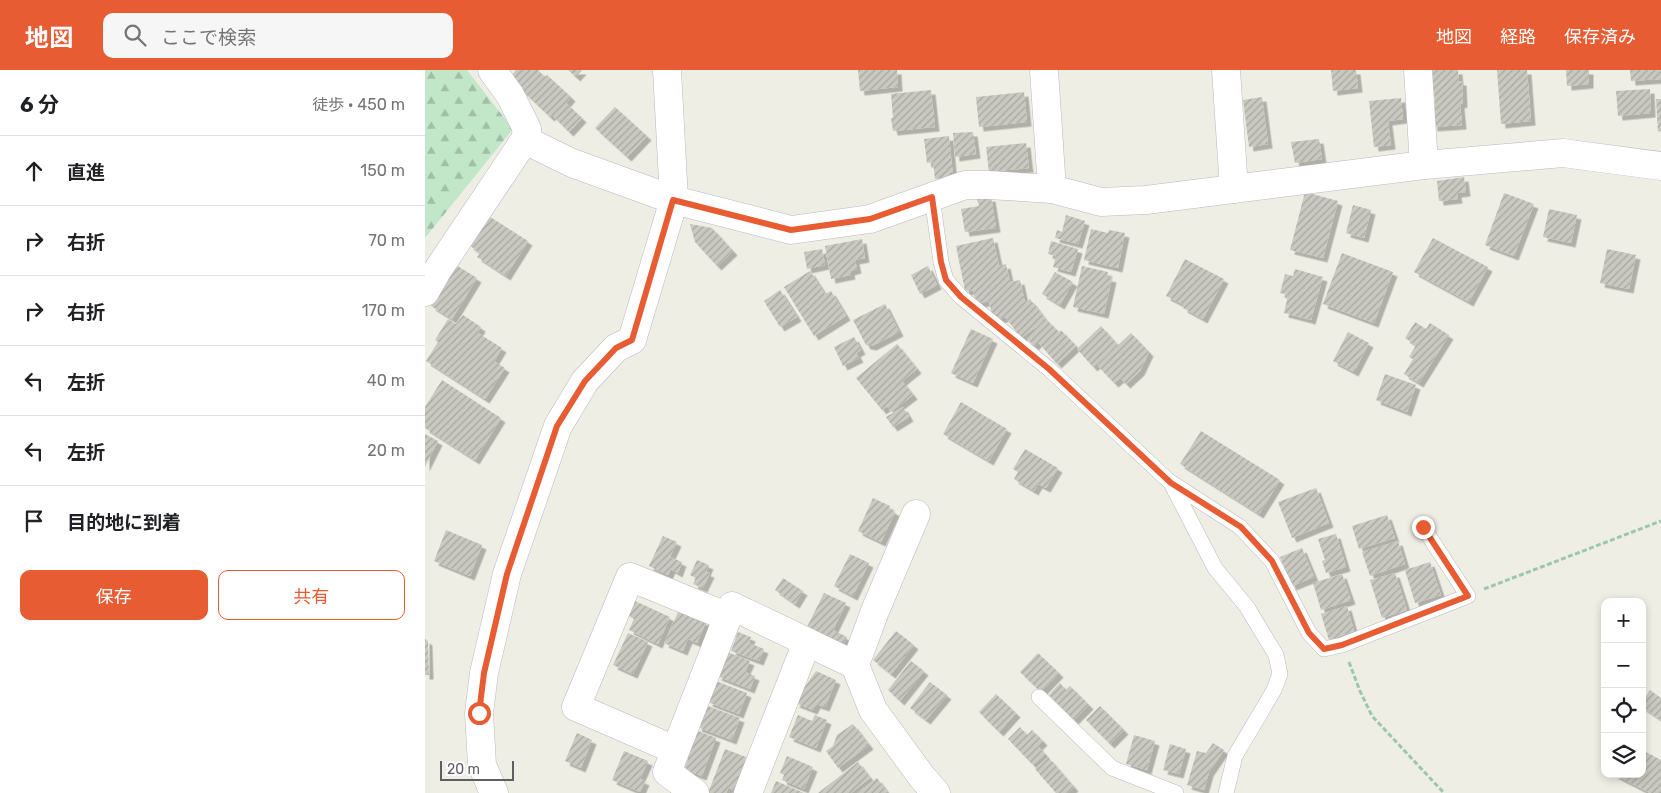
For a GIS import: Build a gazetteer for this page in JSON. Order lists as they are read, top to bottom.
{
  "scale_bar": "20 m",
  "page": {
    "header": "地図",
    "search": "ここで検索",
    "nav": ["地図", "経路", "保存済み"],
    "heading": ["6 分", "徒歩 · 450 m"],
    "list": [
      ["直進", "150 m"],
      ["右折", "70 m"],
      ["右折", "170 m"],
      ["左折", "40 m"],
      ["左折", "20 m"],
      "目的地に到着"
    ],
    "buttons": ["保存", "共有"],
    "map_buttons": ["+", "−"],
    "scale": "20 m"
  }
}
